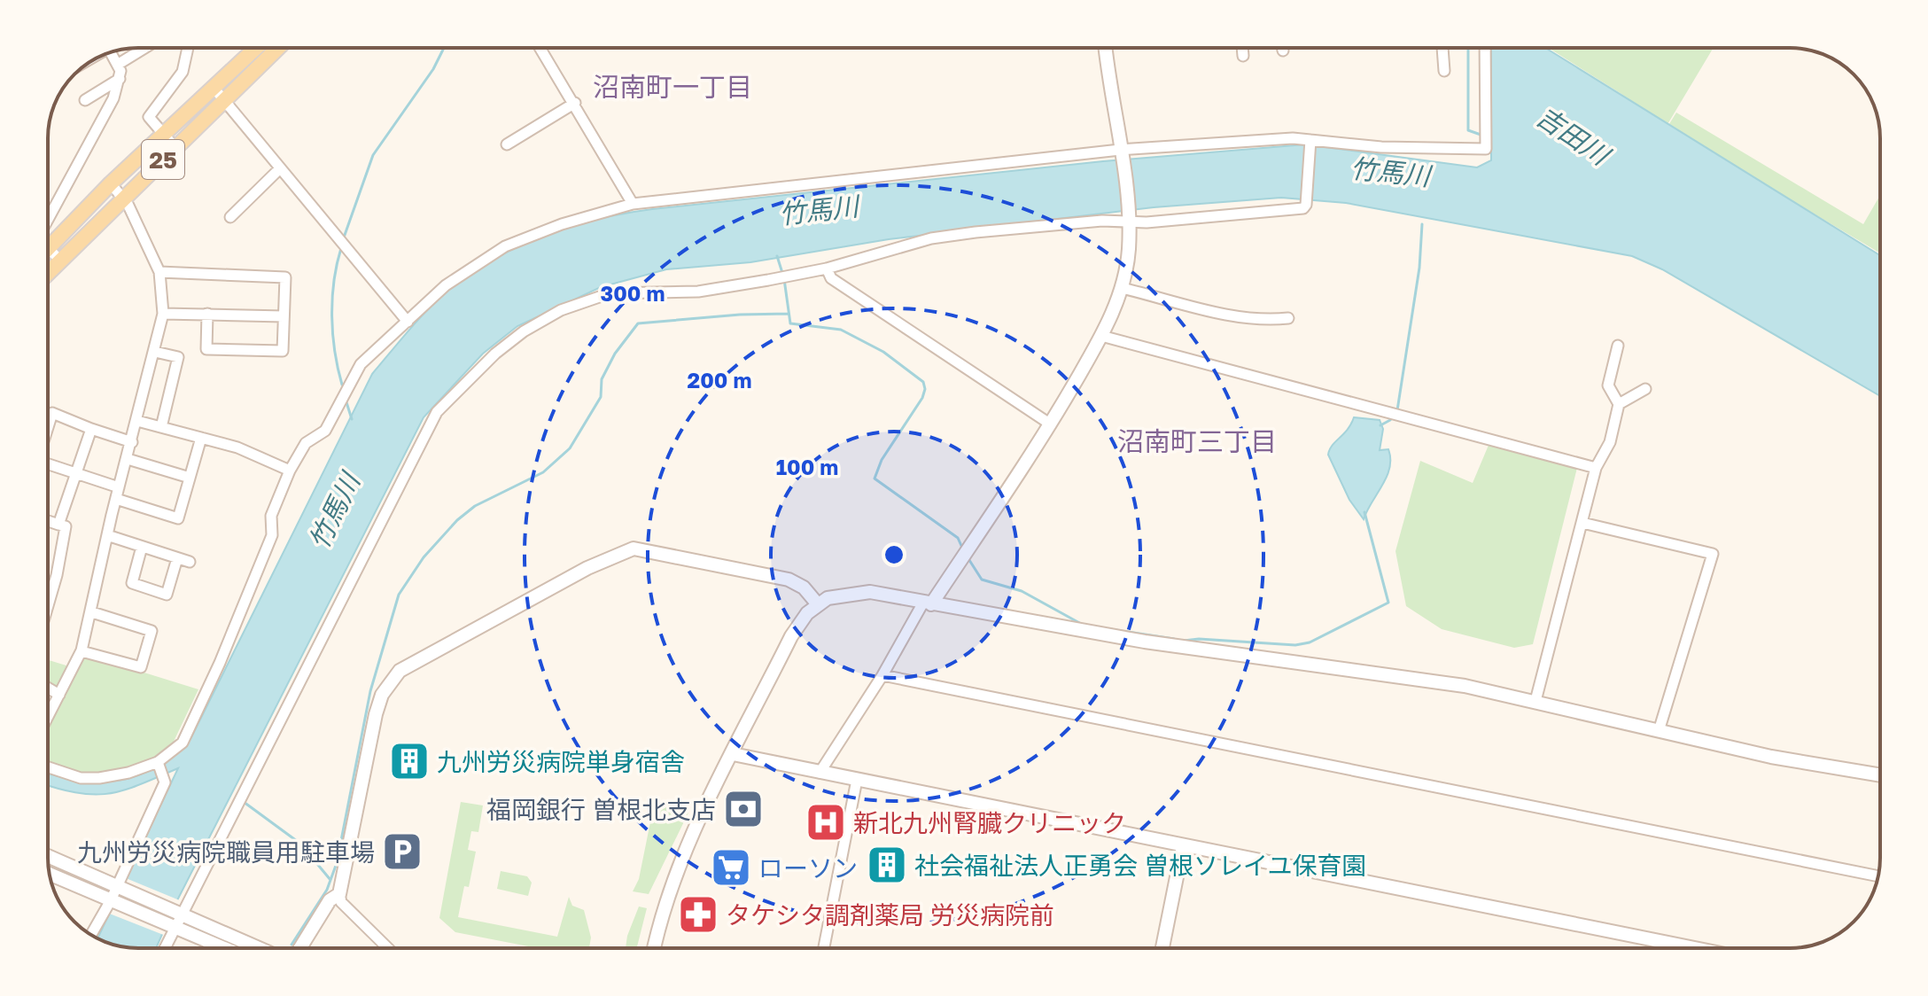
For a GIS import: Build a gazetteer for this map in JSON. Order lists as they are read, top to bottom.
{
  "streets": {
    "main road": ["25"]
  },
  "districts": ["沼南町一丁目", "沼南町三丁目"],
  "water": ["吉田川", "竹馬川"],
  "places": {
    "building": ["九州労災病院単身宿舎", "社会福祉法人正勇会 曽根ソレイユ保育園"],
    "bank": ["福岡銀行 曽根北支店"],
    "hospital": ["新北九州腎臓クリニック"],
    "parking": ["九州労災病院職員用駐車場"],
    "supermarket": ["ローソン"],
    "pharmacy": ["タケシタ調剤薬局 労災病院前"]
  },
  "rings": ["300 m", "200 m", "100 m"]
}
